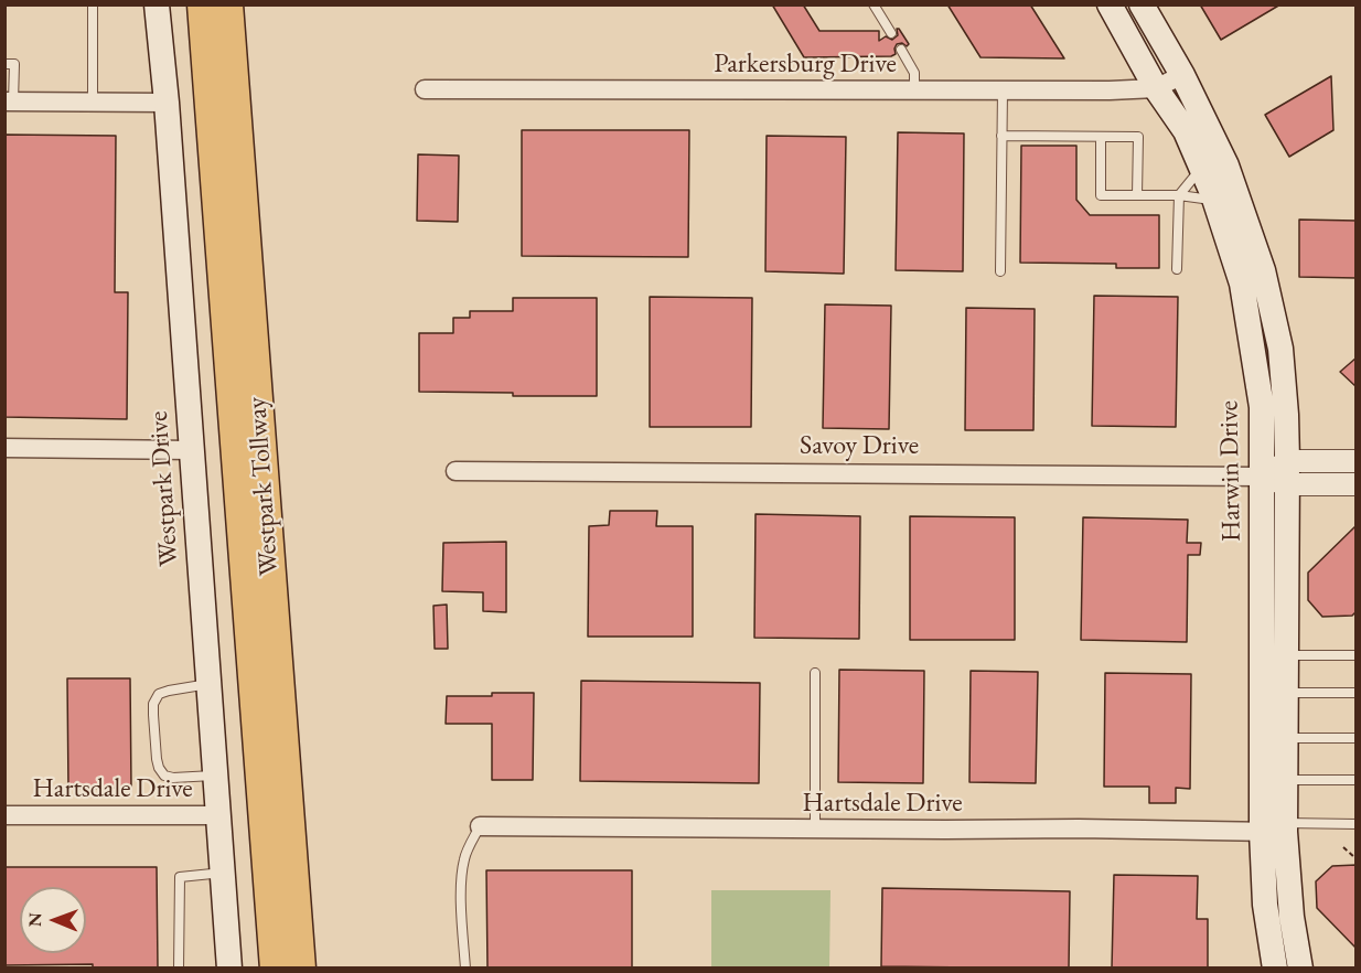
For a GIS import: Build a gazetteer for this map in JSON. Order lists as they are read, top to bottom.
{
  "streets": {
    "highway": ["Westpark Tollway"],
    "main road": ["Harwin Drive", "Westpark Drive"],
    "street": ["Parkersburg Drive", "Savoy Drive", "Hartsdale Drive"]
  },
  "crossings": [
    ["Parkersburg Drive", "Harwin Drive"],
    ["Savoy Drive", "Harwin Drive"],
    ["Harwin Drive", "Hartsdale Drive"],
    ["Westpark Drive", "Hartsdale Drive"]
  ],
  "north": "left"
}
